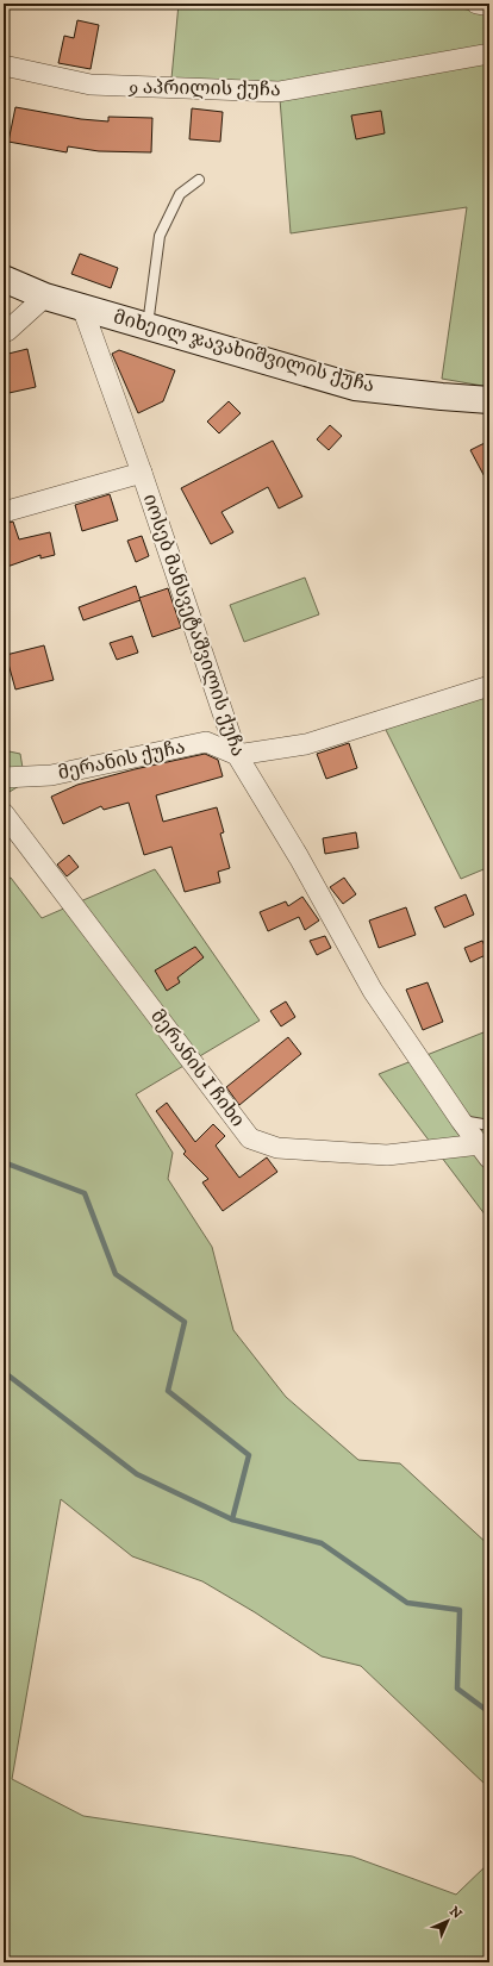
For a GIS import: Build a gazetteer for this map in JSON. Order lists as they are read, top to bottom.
{
  "streets": {
    "main road": ["მიხეილ ჯავახიშვილის ქუჩა"],
    "street": [
      "9 აპრილის ქუჩა",
      "იოსებ მანსვეტაშვილის ქუჩა",
      "მერანის ქუჩა",
      "მერანის I ჩიხი"
    ]
  },
  "crossings": [
    ["მიხეილ ჯავახიშვილის ქუჩა", "იოსებ მანსვეტაშვილის ქუჩა"],
    ["იოსებ მანსვეტაშვილის ქუჩა", "მერანის ქუჩა"],
    ["იოსებ მანსვეტაშვილის ქუჩა", "მერანის I ჩიხი"]
  ],
  "north": "top right"
}
